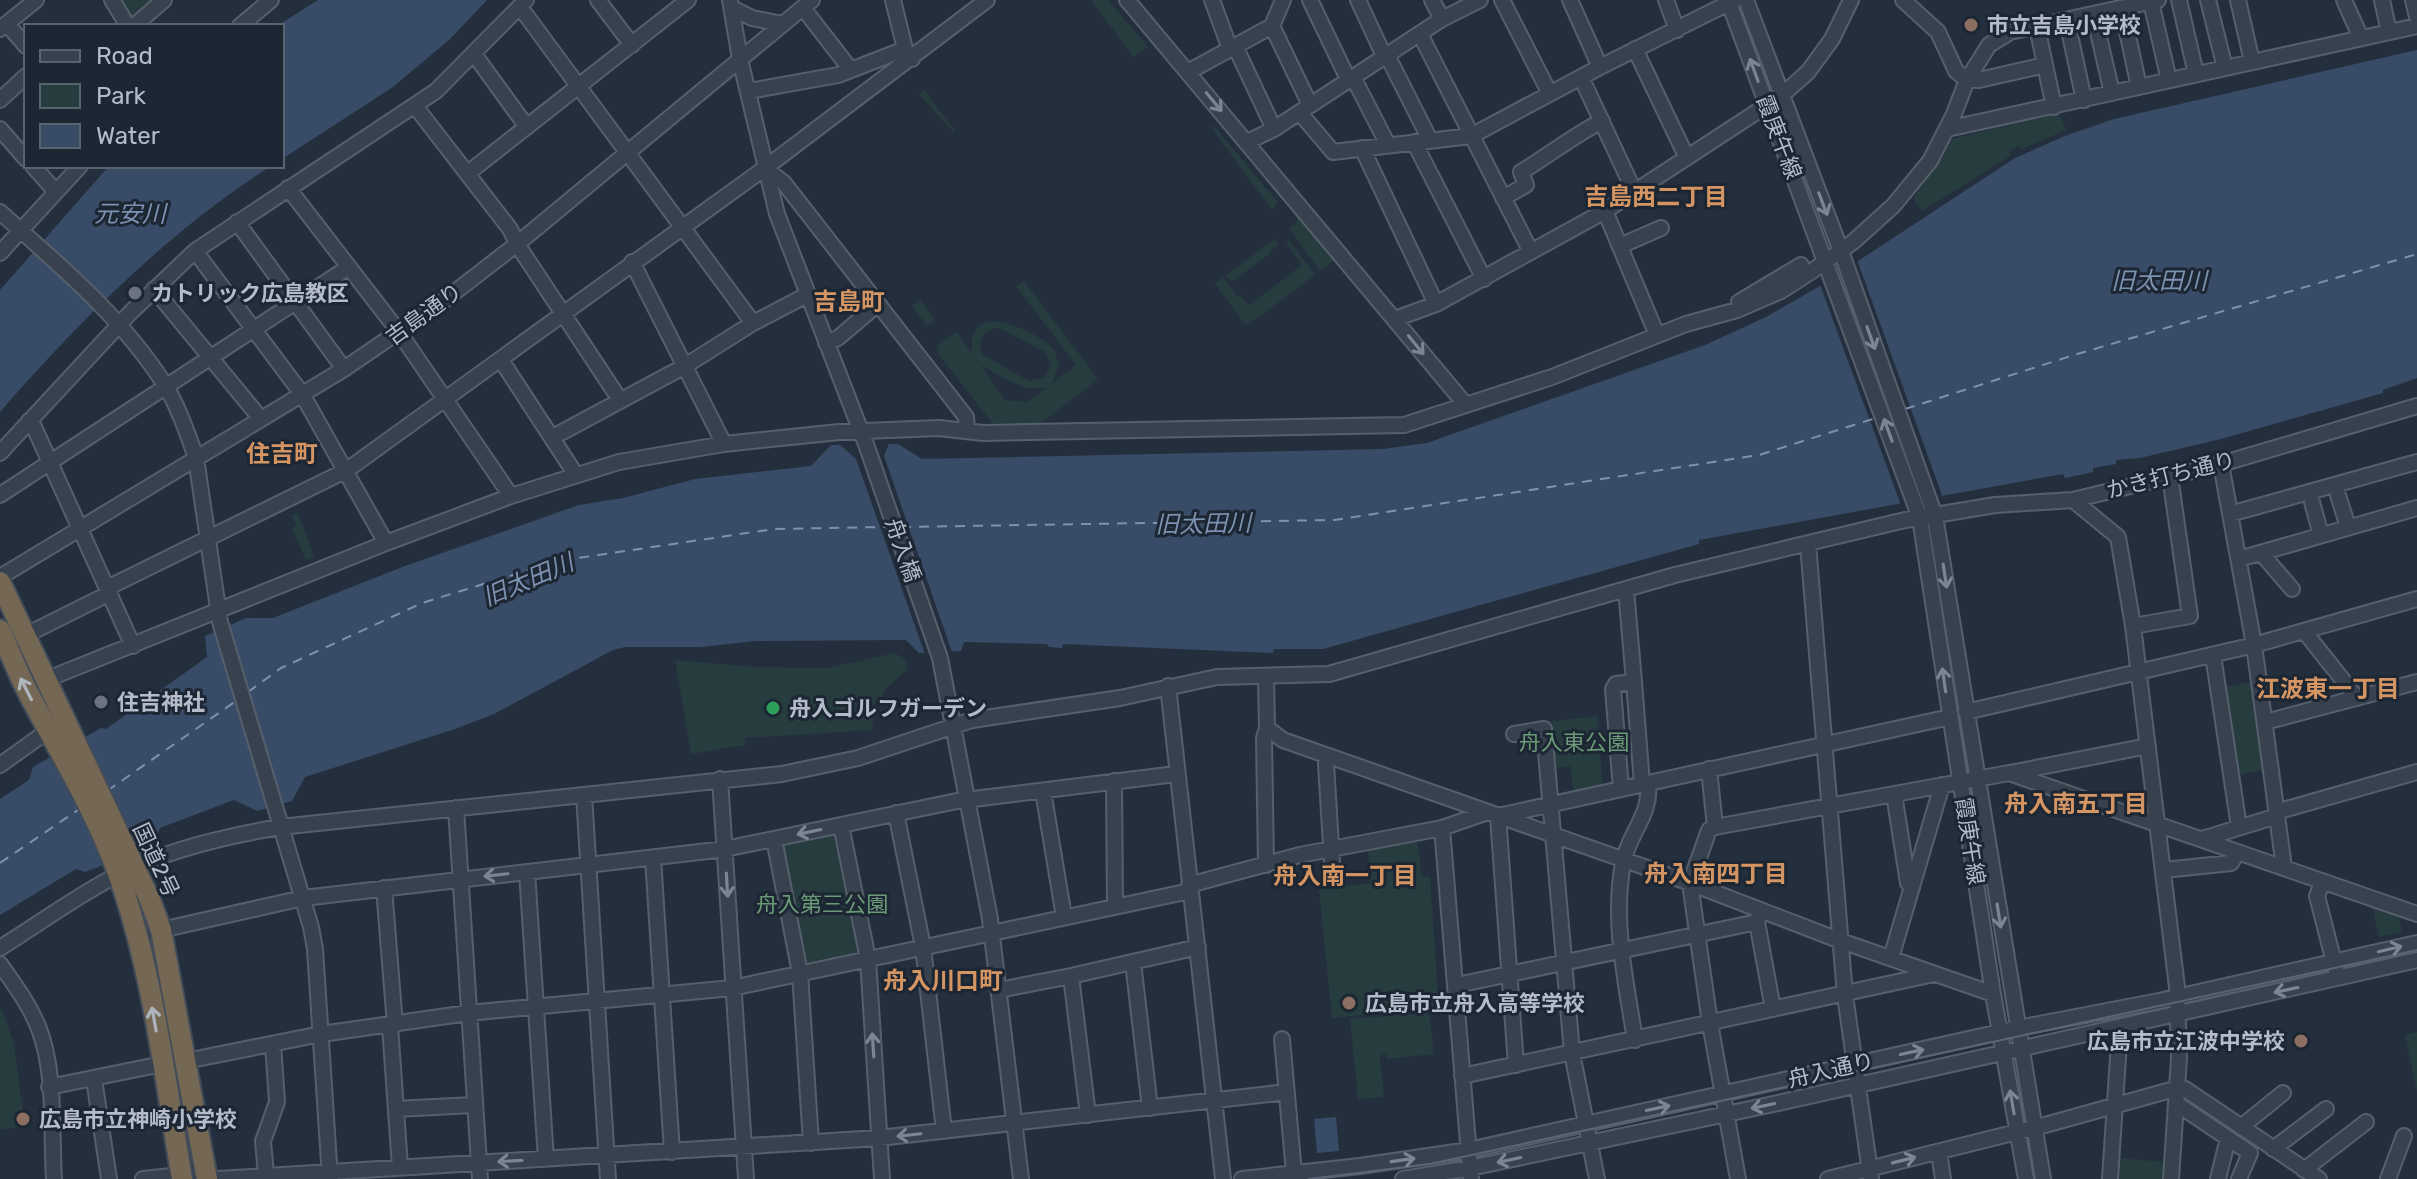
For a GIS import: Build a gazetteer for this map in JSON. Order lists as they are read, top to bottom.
{
  "streets": {
    "highway": ["国道2号"],
    "street": [
      "霞庚午線",
      "吉島通り",
      "かき打ち通り",
      "舟入橋",
      "舟入通り"
    ]
  },
  "crossings": [
    ["霞庚午線", "かき打ち通り"],
    ["霞庚午線", "舟入通り"],
    ["吉島通り", "舟入橋"],
    ["吉島通り", "国道2号"],
    ["かき打ち通り", "舟入橋"],
    ["かき打ち通り", "国道2号"]
  ],
  "districts": [
    "吉島西二丁目",
    "吉島町",
    "住吉町",
    "江波東一丁目",
    "舟入南五丁目",
    "舟入南四丁目",
    "舟入南一丁目",
    "舟入川口町"
  ],
  "water": ["元安川", "旧太田川"],
  "parks": ["舟入東公園", "舟入第三公園"],
  "places": [
    "市立吉島小学校",
    "カトリック広島教区",
    "住吉神社",
    "舟入ゴルフガーデン",
    "広島市立舟入高等学校",
    "広島市立江波中学校",
    "広島市立神崎小学校"
  ],
  "legend": ["Road", "Park", "Water"]
}
